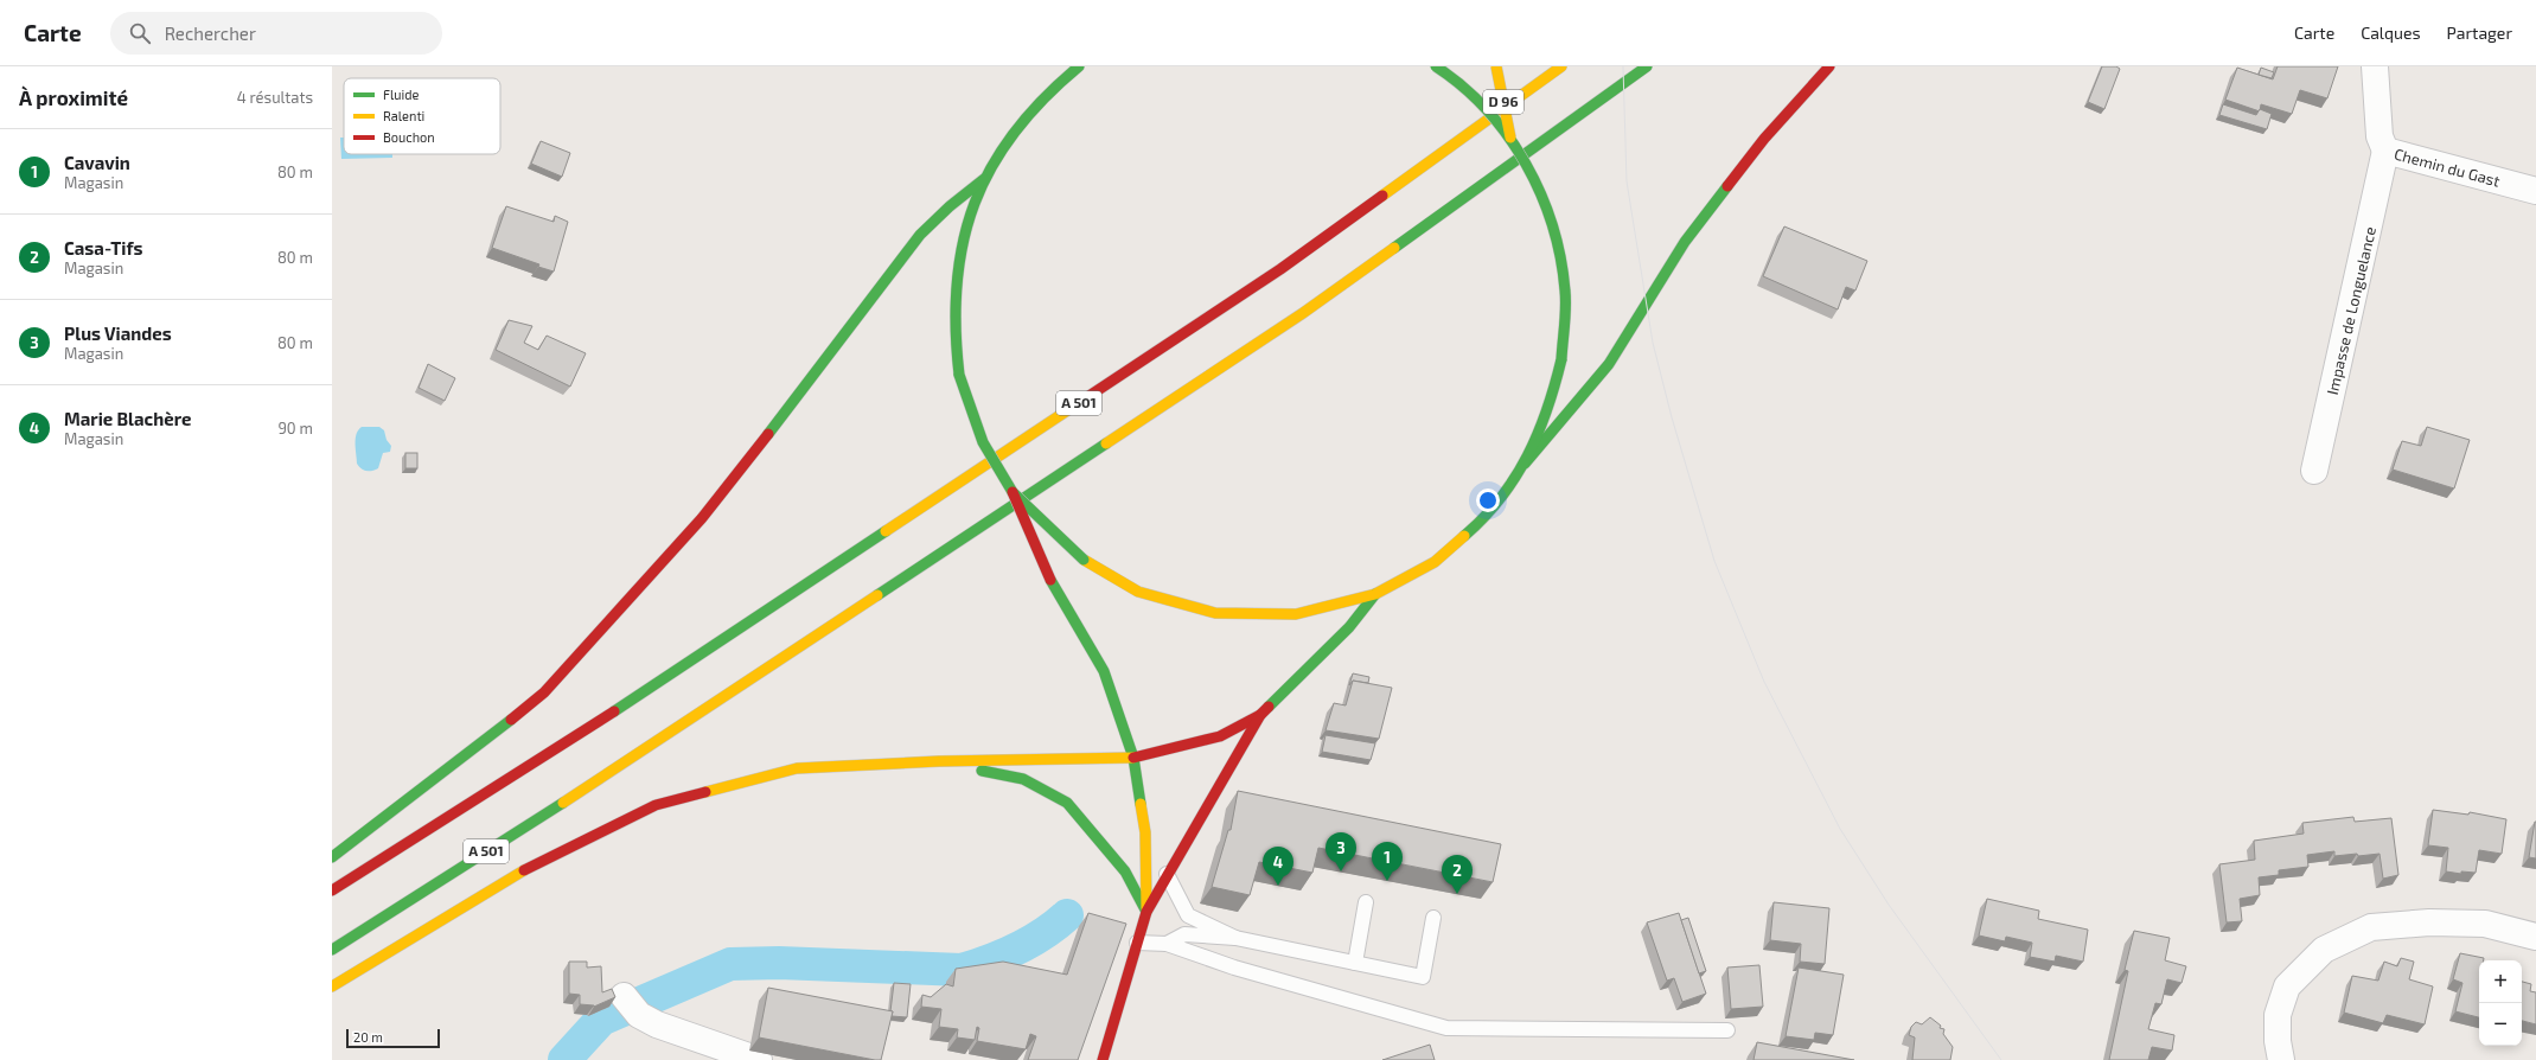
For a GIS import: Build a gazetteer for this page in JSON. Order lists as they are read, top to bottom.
{
  "streets": {
    "main road": ["D 96", "A 501"],
    "street": ["Chemin du Gast", "Impasse de Longuelance"]
  },
  "crossings": [
    ["Chemin du Gast", "Impasse de Longuelance"]
  ],
  "legend": ["Fluide", "Ralenti", "Bouchon"],
  "scale_bar": "20 m",
  "page": {
    "header": "Carte",
    "search": "Rechercher",
    "nav": ["Carte", "Calques", "Partager"],
    "heading": ["À proximité", "4 résultats"],
    "list": [
      {
        "mark": "1",
        "name": "Cavavin",
        "note": "Magasin",
        "value": "80 m"
      },
      {
        "mark": "2",
        "name": "Casa-Tifs",
        "note": "Magasin",
        "value": "80 m"
      },
      {
        "mark": "3",
        "name": "Plus Viandes",
        "note": "Magasin",
        "value": "80 m"
      },
      {
        "mark": "4",
        "name": "Marie Blachère",
        "note": "Magasin",
        "value": "90 m"
      }
    ],
    "pins": [
      "3",
      "1",
      "4",
      "2"
    ],
    "map_buttons": ["+", "−"],
    "scale": "20 m"
  }
}
